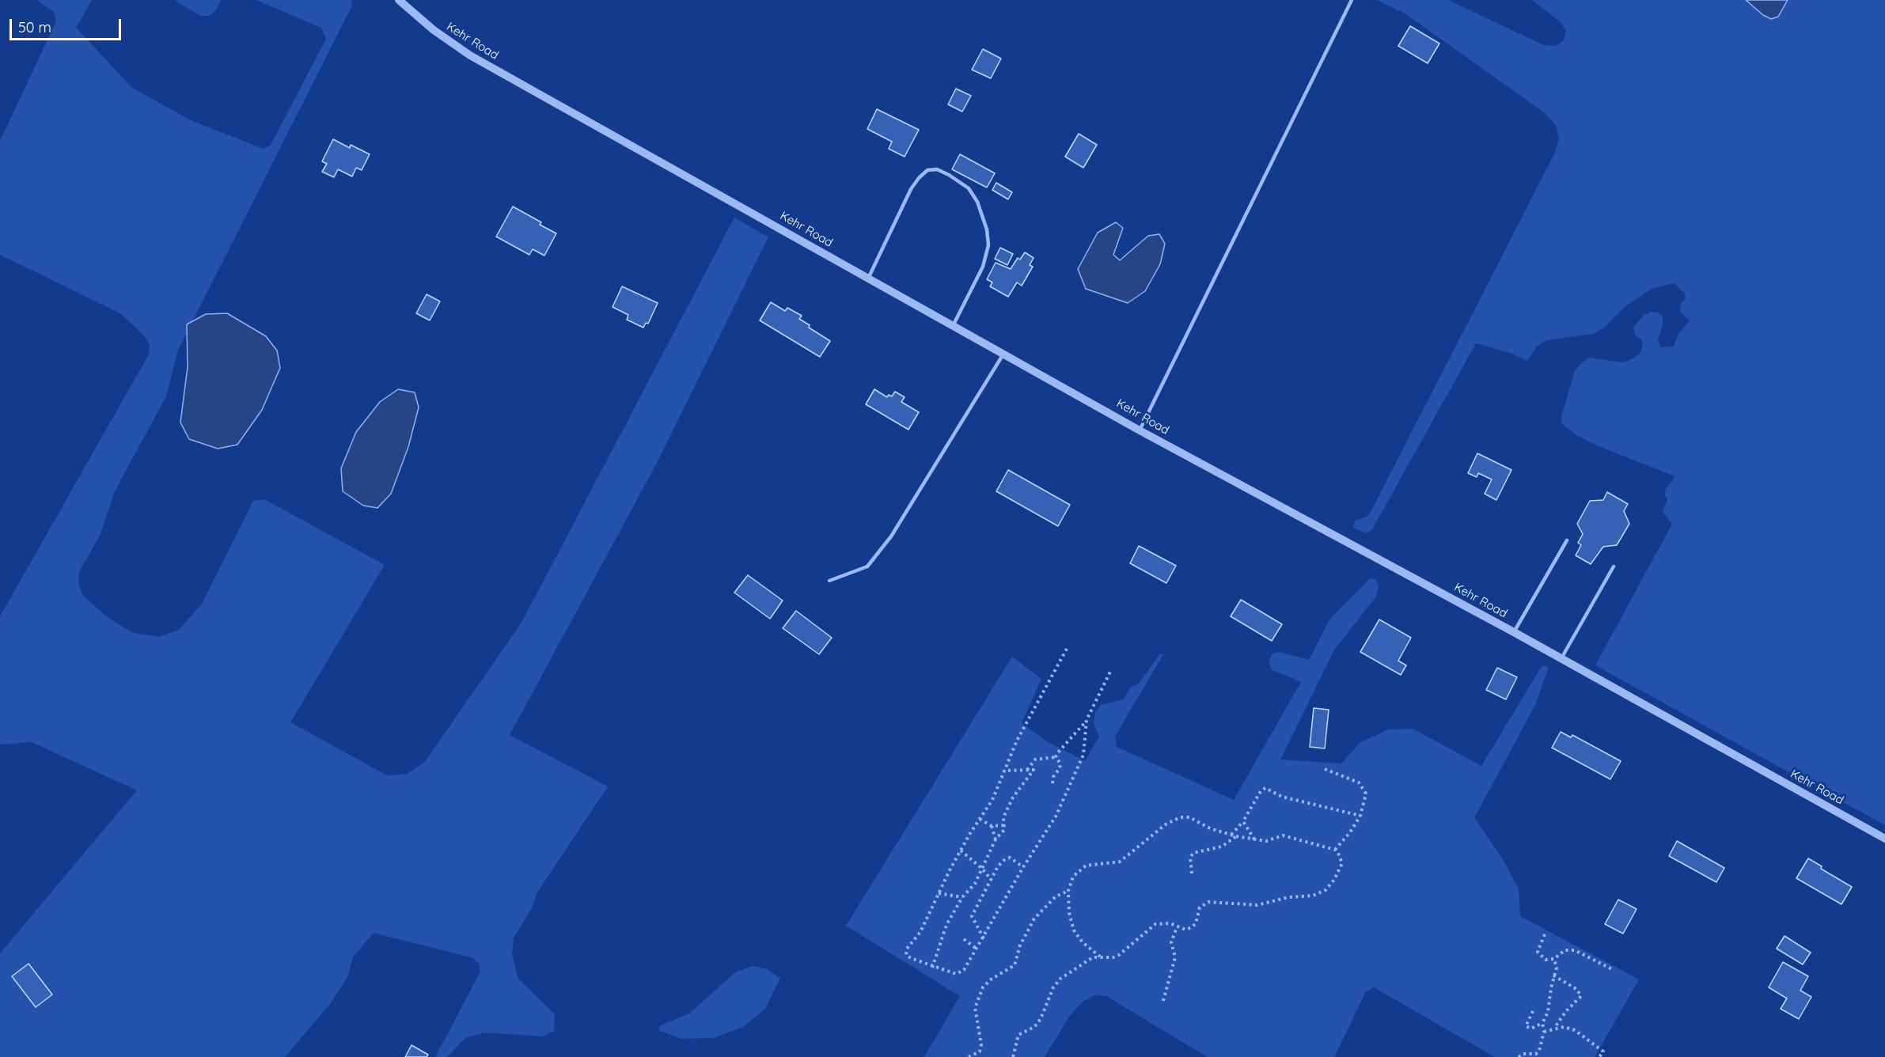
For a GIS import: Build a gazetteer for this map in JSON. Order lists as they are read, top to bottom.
{
  "streets": {
    "street": ["Kehr Road"]
  },
  "scale_bar": "50 m"
}
